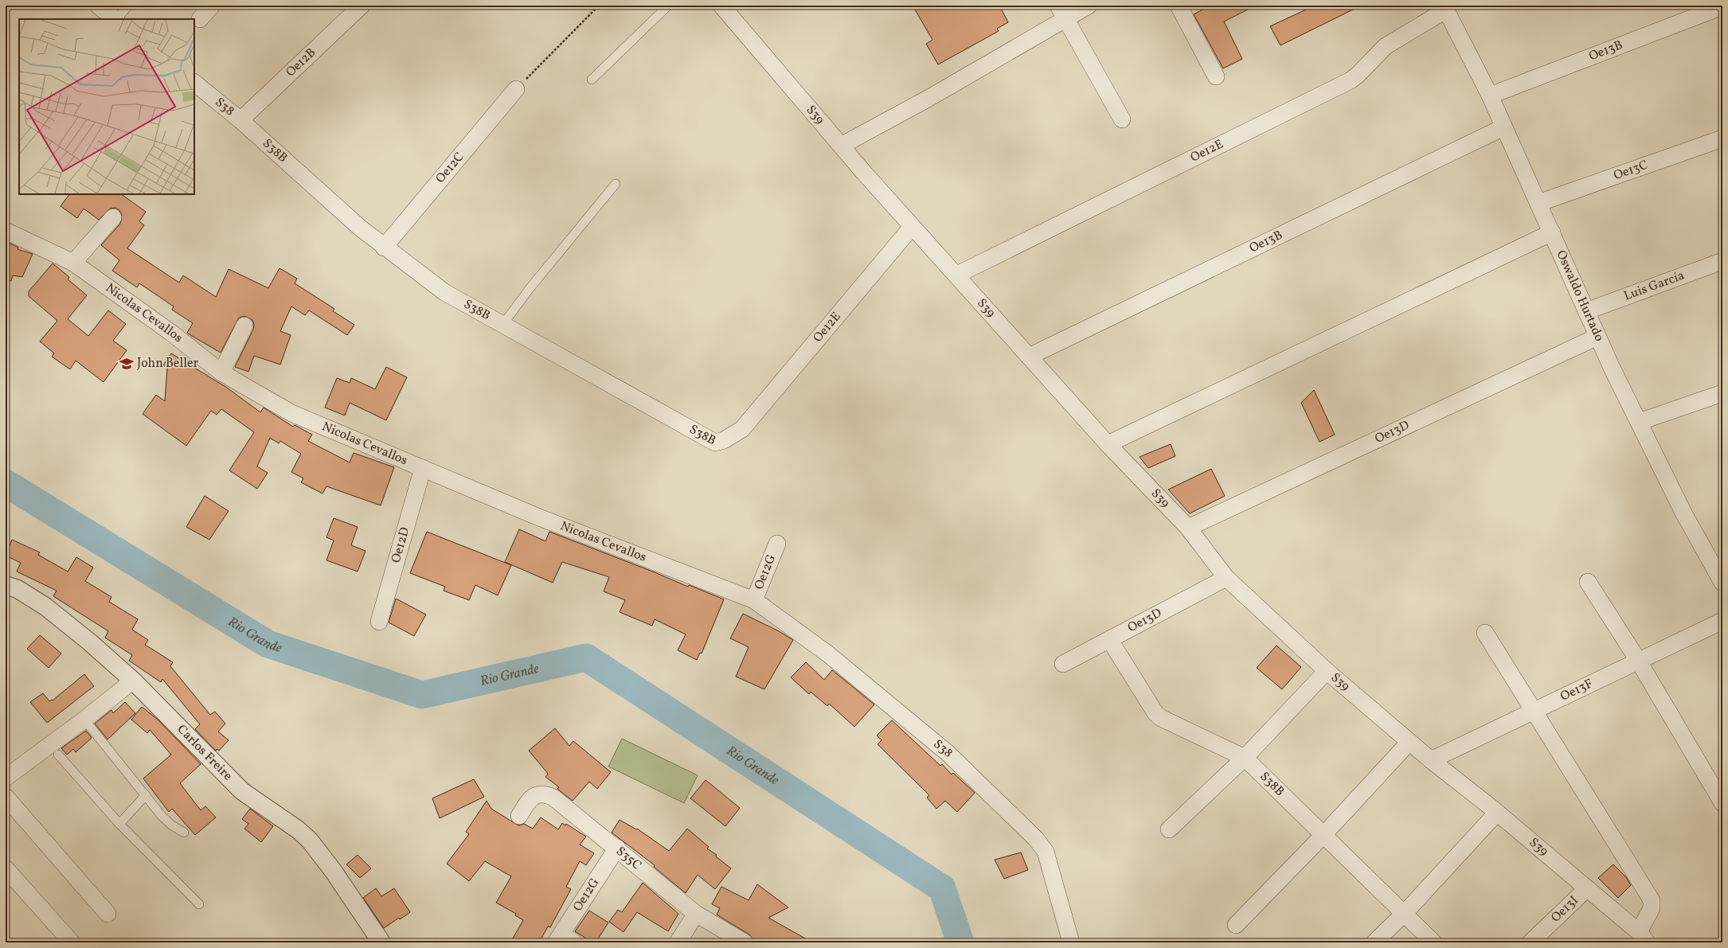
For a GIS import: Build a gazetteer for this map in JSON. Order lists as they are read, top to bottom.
{
  "streets": {
    "street": [
      "Oe13B",
      "Oe12B",
      "S38",
      "S39",
      "S38B",
      "Oe12E",
      "Oe12C",
      "Oe13C",
      "Luis García",
      "Oswaldo Hurtado",
      "Nicolas Cevallos",
      "Oe13D",
      "Oe12D",
      "Oe12G",
      "Oe13F",
      "Carlos Freire",
      "S35C",
      "Oe13I"
    ]
  },
  "crossings": [
    ["Oe13B", "S39"],
    ["Oe13B", "Oswaldo Hurtado"],
    ["Oe12B", "S38"],
    ["Oe12B", "S38B"],
    ["S38", "S38B"],
    ["S38", "Nicolas Cevallos"],
    ["S38", "Oe12G"],
    ["S39", "Oe12E"],
    ["S39", "Oe13D"],
    ["S39", "Oe13F"],
    ["S39", "Oe13I"],
    ["S38B", "Oe12E"],
    ["S38B", "Oe12C"],
    ["S38B", "Oe13D"],
    ["Oe12E", "Oswaldo Hurtado"],
    ["Oe13C", "Oswaldo Hurtado"],
    ["Luis García", "Oswaldo Hurtado"],
    ["Oswaldo Hurtado", "Oe13D"],
    ["Nicolas Cevallos", "Oe12D"],
    ["Nicolas Cevallos", "Oe12G"],
    ["Oe12G", "S35C"]
  ],
  "water": ["Rio Grande"],
  "places": {
    "school or university": ["John Beller"]
  }
}
